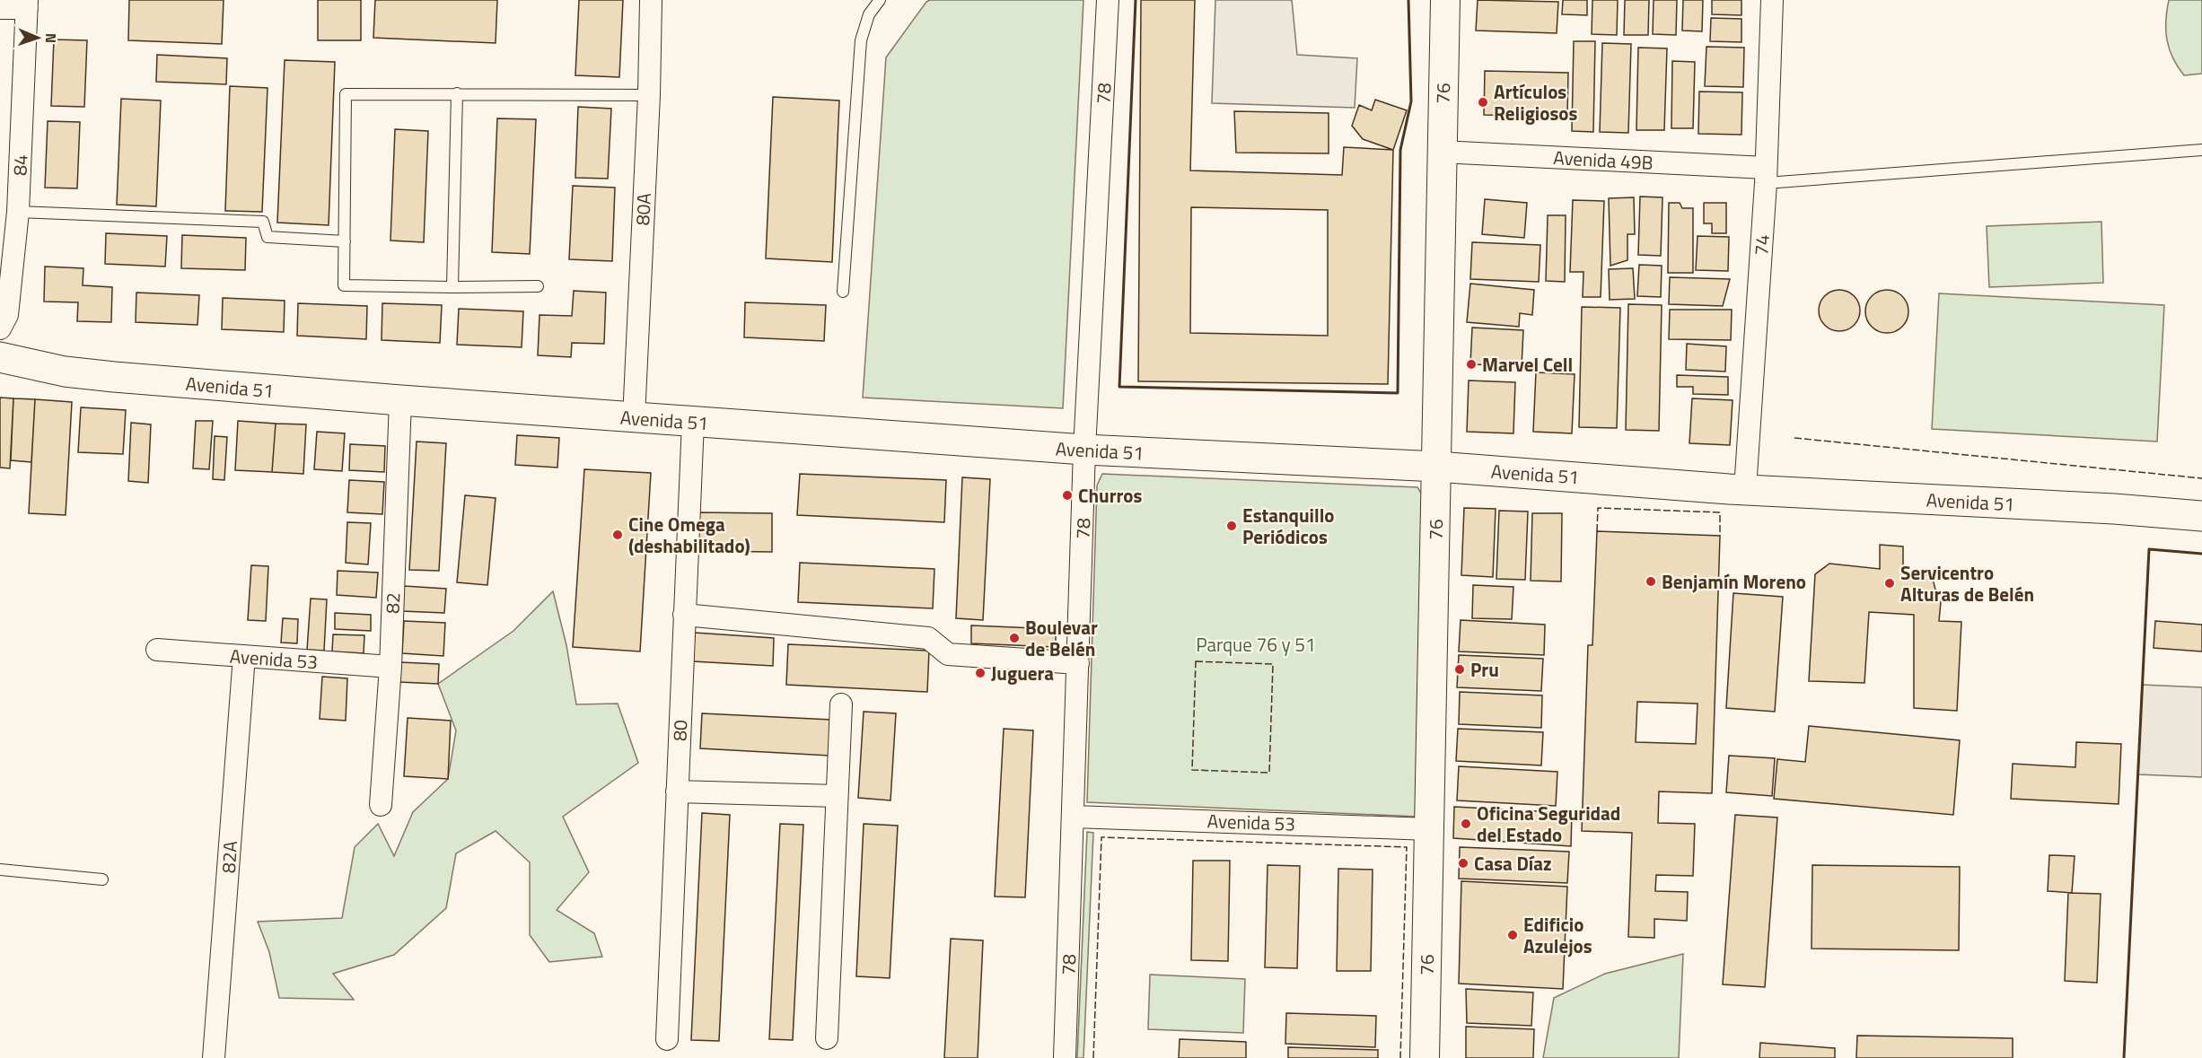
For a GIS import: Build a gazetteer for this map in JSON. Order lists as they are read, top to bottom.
{
  "streets": {
    "main road": ["Avenida 51"],
    "street": [
      "78",
      "76",
      "Avenida 49B",
      "84",
      "80A",
      "74",
      "82",
      "Avenida 53",
      "80",
      "82A"
    ]
  },
  "crossings": [
    ["78", "Avenida 51"],
    ["78", "Avenida 53"],
    ["76", "Avenida 49B"],
    ["76", "Avenida 51"],
    ["76", "Avenida 53"],
    ["Avenida 49B", "74"],
    ["80A", "Avenida 51"],
    ["74", "Avenida 51"],
    ["Avenida 51", "82"],
    ["Avenida 51", "80"],
    ["82", "Avenida 53"],
    ["Avenida 53", "82A"]
  ],
  "parks": ["Parque 76 y 51"],
  "places": [
    "Artículos Religiosos",
    "Marvel Cell",
    "Churros",
    "Estanquillo Periódicos",
    "Cine Omega (deshabilitado)",
    "Benjamín Moreno",
    "Servicentro Alturas de Belén",
    "Boulevar de Belén",
    "Pru",
    "Juguera",
    "Oficina Seguridad del Estado",
    "Casa Díaz",
    "Edificio Azulejos"
  ],
  "north": "right"
}
